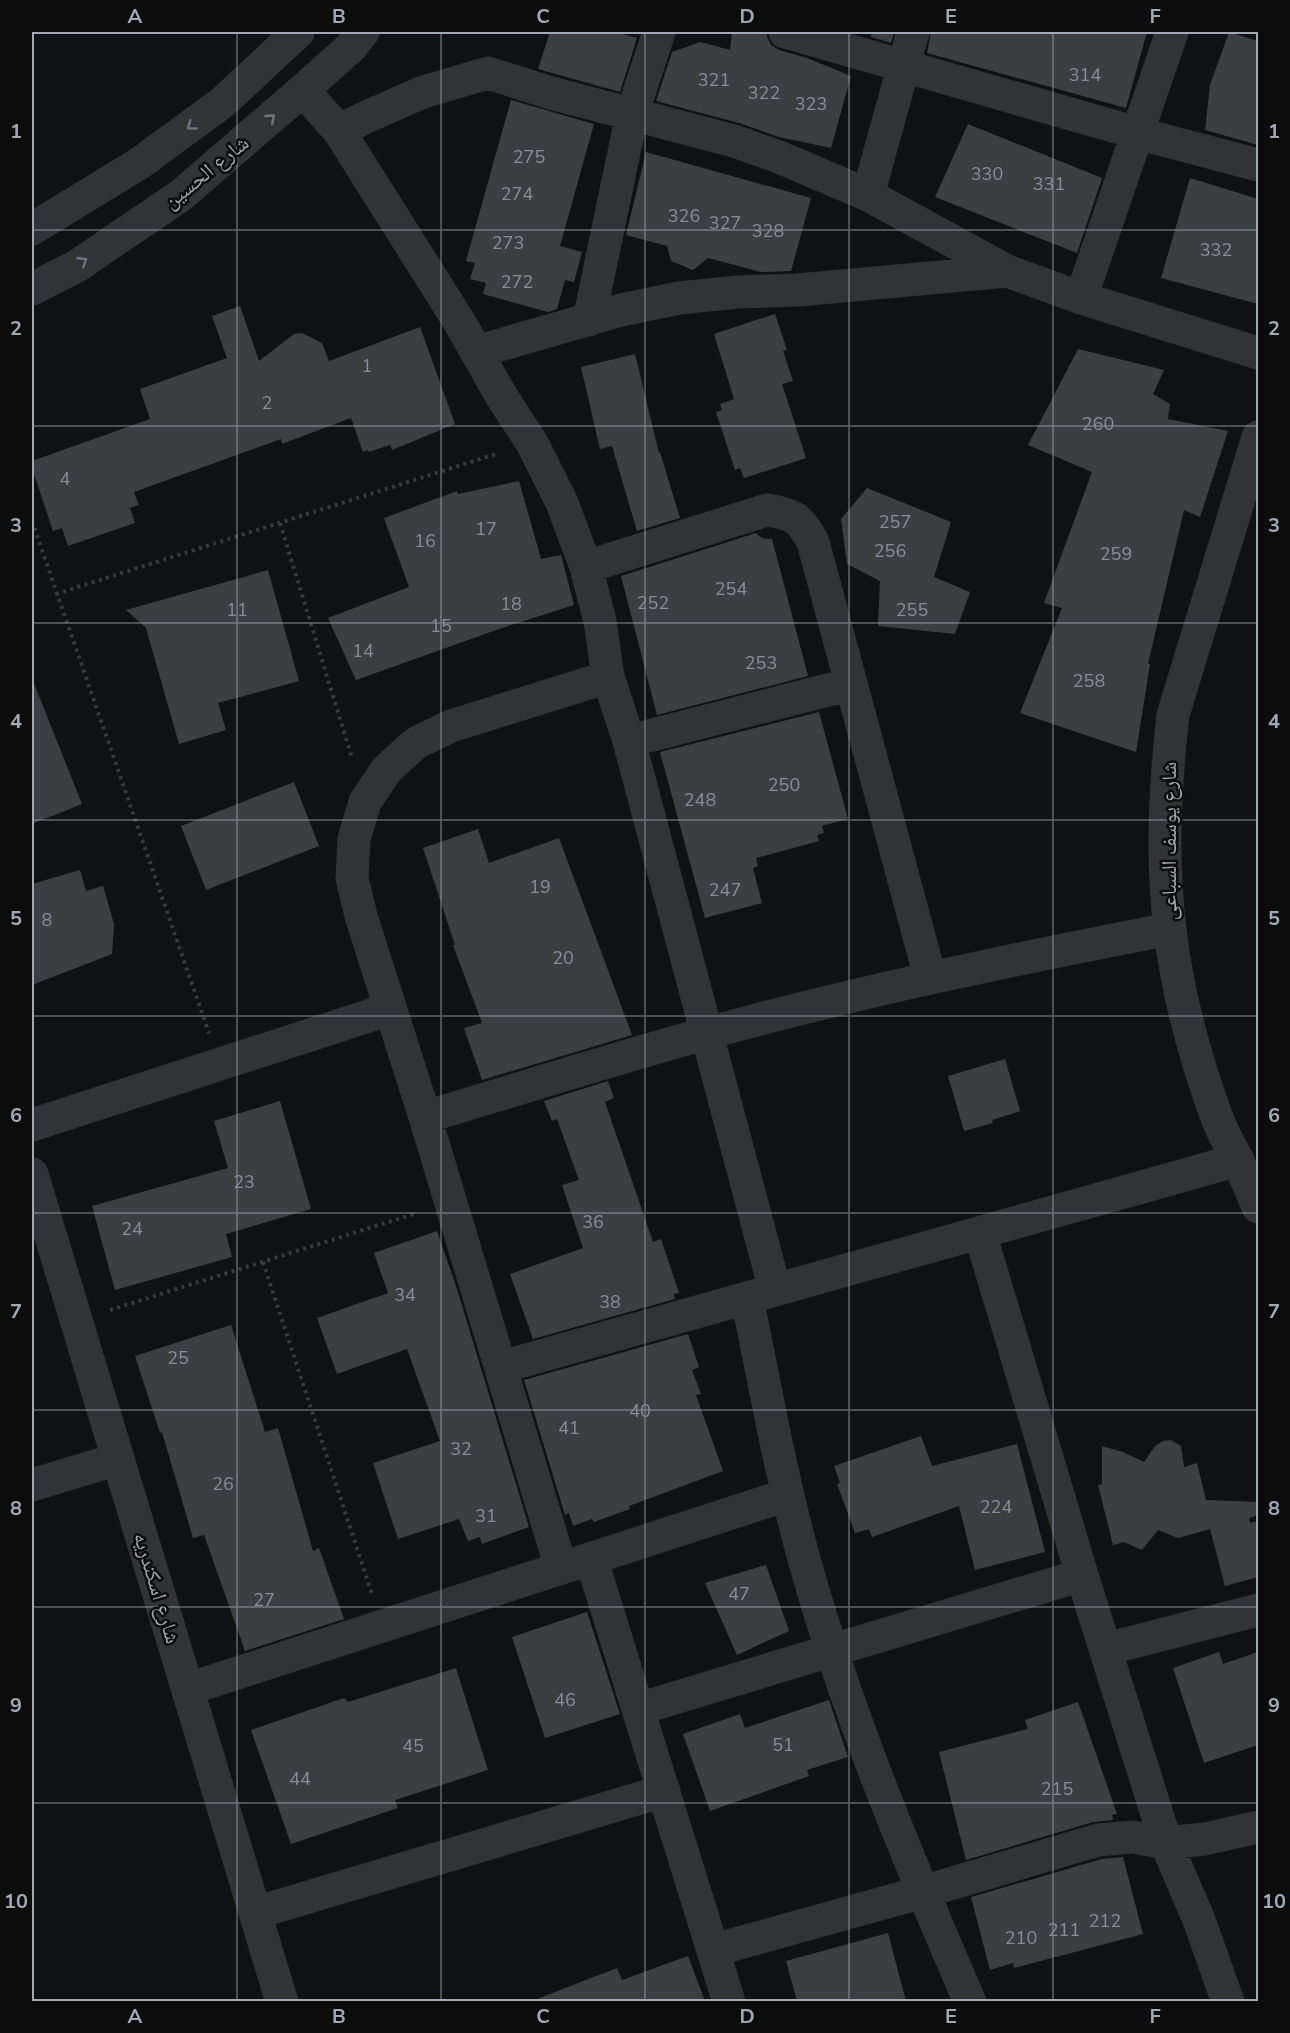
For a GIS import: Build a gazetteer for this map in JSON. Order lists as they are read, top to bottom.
{
  "streets": {
    "street": ["شارع الحسين", "شارع يوسف السباعى", "شارع اسكندريه"]
  },
  "house_numbers": [
    "314",
    "321",
    "322",
    "323",
    "275",
    "330",
    "331",
    "274",
    "326",
    "327",
    "328",
    "273",
    "332",
    "272",
    "1",
    "2",
    "260",
    "4",
    "257",
    "17",
    "16",
    "256",
    "259",
    "254",
    "252",
    "18",
    "11",
    "255",
    "15",
    "14",
    "253",
    "258",
    "250",
    "248",
    "19",
    "247",
    "8",
    "20",
    "23",
    "36",
    "24",
    "34",
    "38",
    "25",
    "40",
    "41",
    "32",
    "26",
    "224",
    "31",
    "47",
    "27",
    "46",
    "51",
    "45",
    "44",
    "215",
    "212",
    "211",
    "210"
  ],
  "grid": {
    "columns": [
      "A",
      "B",
      "C",
      "D",
      "E",
      "F"
    ],
    "rows": [
      "1",
      "2",
      "3",
      "4",
      "5",
      "6",
      "7",
      "8",
      "9",
      "10"
    ]
  }
}
